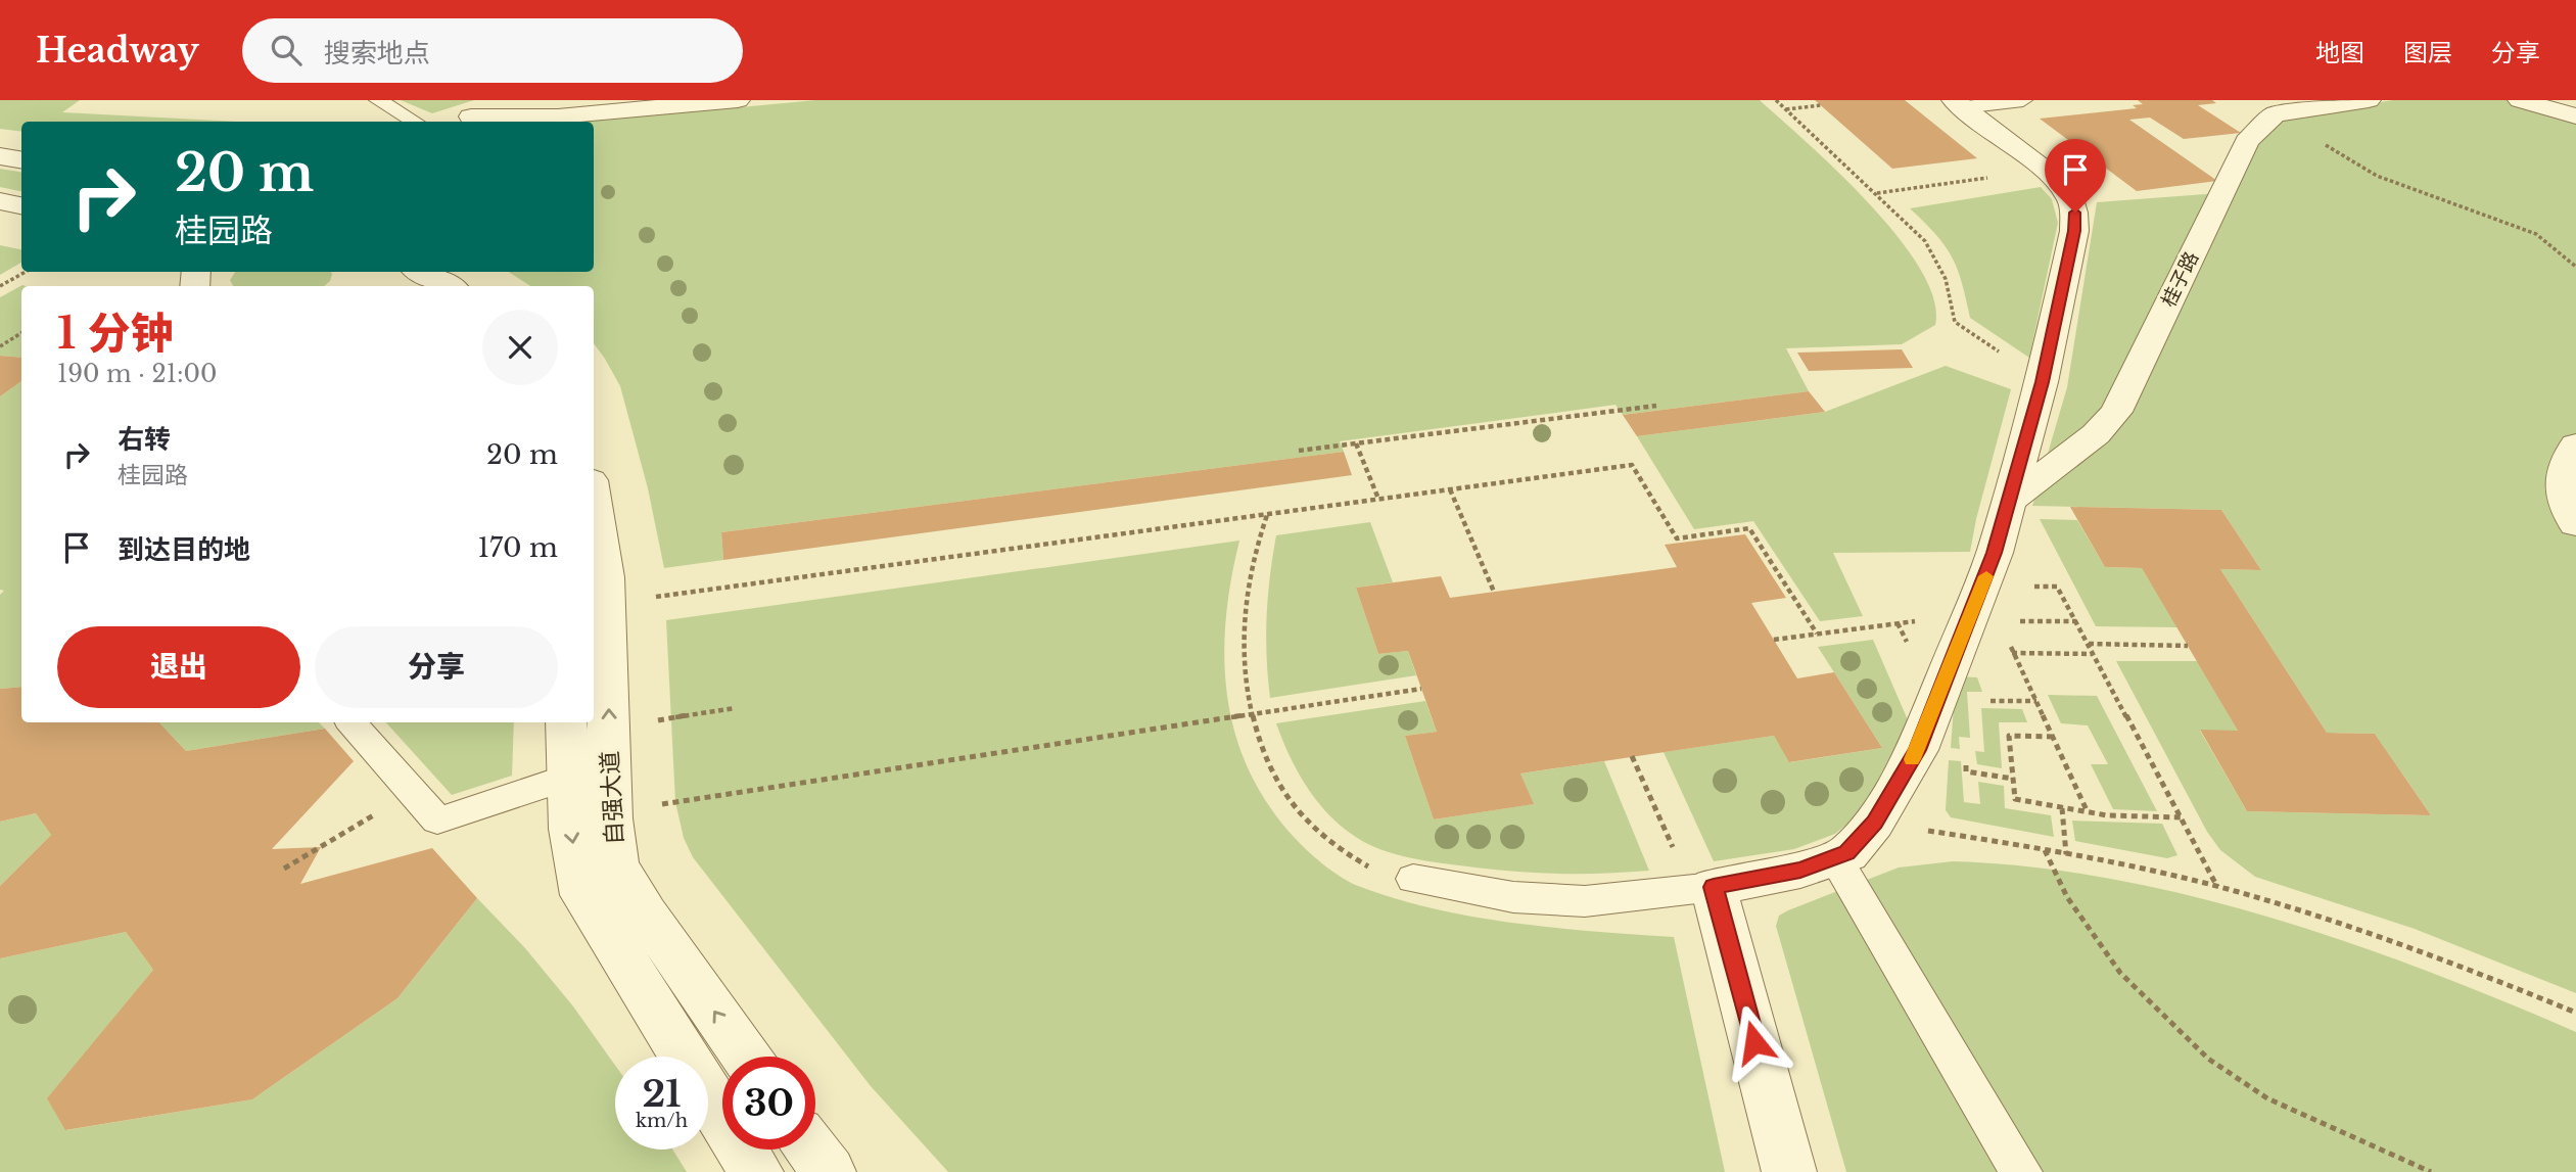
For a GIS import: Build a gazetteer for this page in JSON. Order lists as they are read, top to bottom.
{
  "streets": {
    "street": ["桂子路", "自强大道"]
  },
  "page": {
    "header": "Headway",
    "search": "搜索地点",
    "nav": ["地图", "图层", "分享"],
    "turn": ["20 m", "桂园路"],
    "heading": ["1 分钟", "190 m · 21:00"],
    "list": [
      {
        "name": "右转",
        "note": "桂园路",
        "value": "20 m"
      },
      {
        "name": "到达目的地",
        "value": "170 m"
      }
    ],
    "buttons": ["退出", "分享"],
    "speed": "21 km/h",
    "limit": "30"
  }
}
